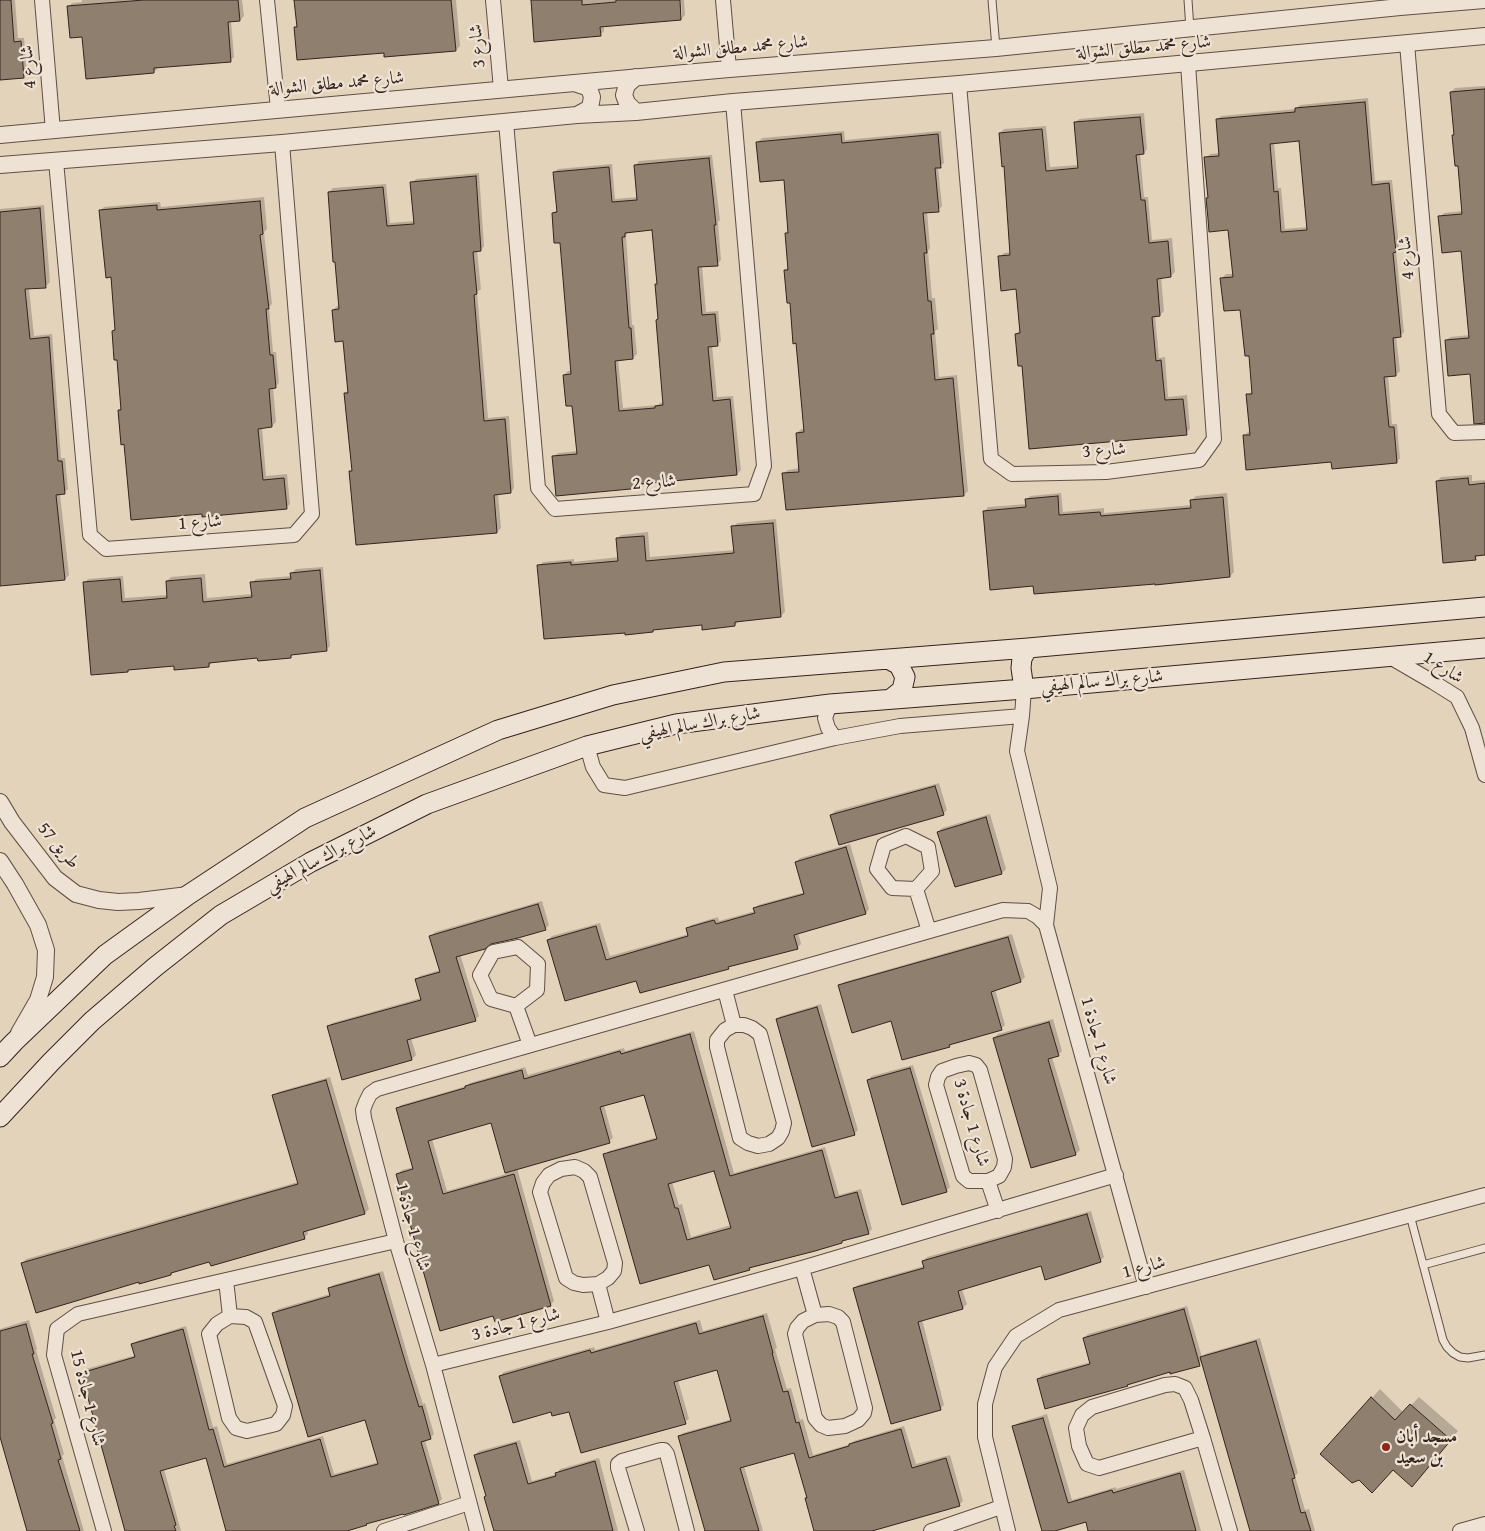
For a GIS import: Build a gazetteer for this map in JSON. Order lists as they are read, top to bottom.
{
  "streets": {
    "main road": ["شارع براك سالم الهيفي"],
    "street": [
      "شارع 3",
      "شارع محمد مطلق الشوالة",
      "شارع 4",
      "شارع 2",
      "شارع 1",
      "طريق 57",
      "شارع 1 جادة 1",
      "شارع 1 جادة 3",
      "شارع 1 جادة 15"
    ]
  },
  "crossings": [
    ["شارع 3", "شارع محمد مطلق الشوالة"],
    ["شارع محمد مطلق الشوالة", "شارع 4"],
    ["شارع محمد مطلق الشوالة", "شارع 2"],
    ["شارع محمد مطلق الشوالة", "شارع 1"],
    ["شارع 1", "شارع براك سالم الهيفي"],
    ["شارع 1", "شارع 1 جادة 1"],
    ["شارع 1 جادة 1", "شارع 1 جادة 3"],
    ["شارع 1 جادة 1", "شارع 1 جادة 15"]
  ],
  "places": ["مسجد أبان بن سعيد"]
}
